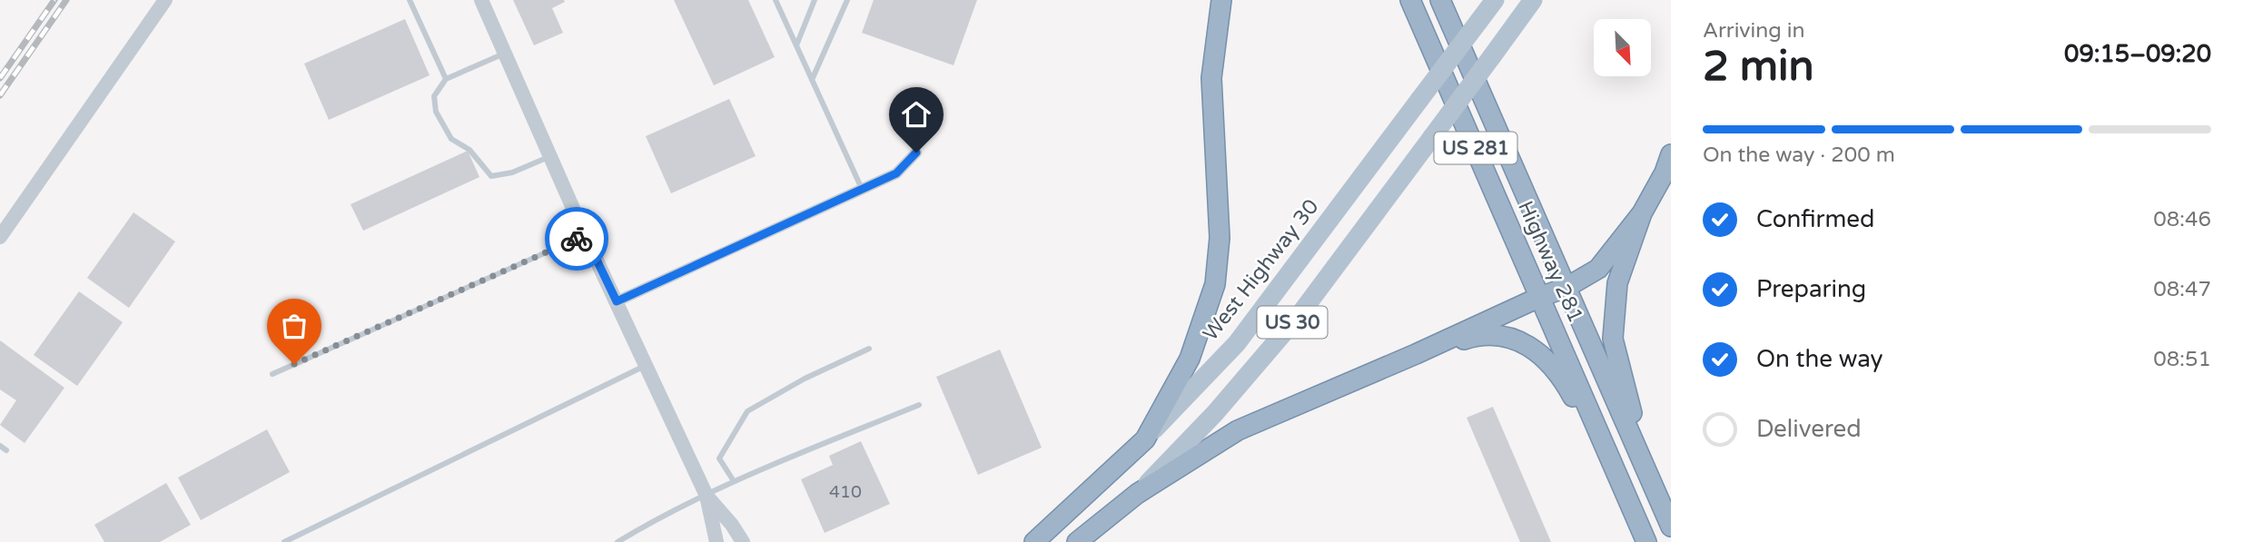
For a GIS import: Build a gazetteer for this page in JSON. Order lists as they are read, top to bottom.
{
  "streets": {
    "highway": [
      "US 281",
      "Highway 281",
      "West Highway 30",
      "US 30"
    ]
  },
  "house_numbers": ["410"],
  "north": "bottom right",
  "page": {
    "heading": ["2 min", "Arriving in", "09:15–09:20"],
    "bar": "On the way · 200 m",
    "list": [
      ["Confirmed", "08:46"],
      ["Preparing", "08:47"],
      ["On the way", "08:51"],
      "Delivered"
    ]
  }
}
